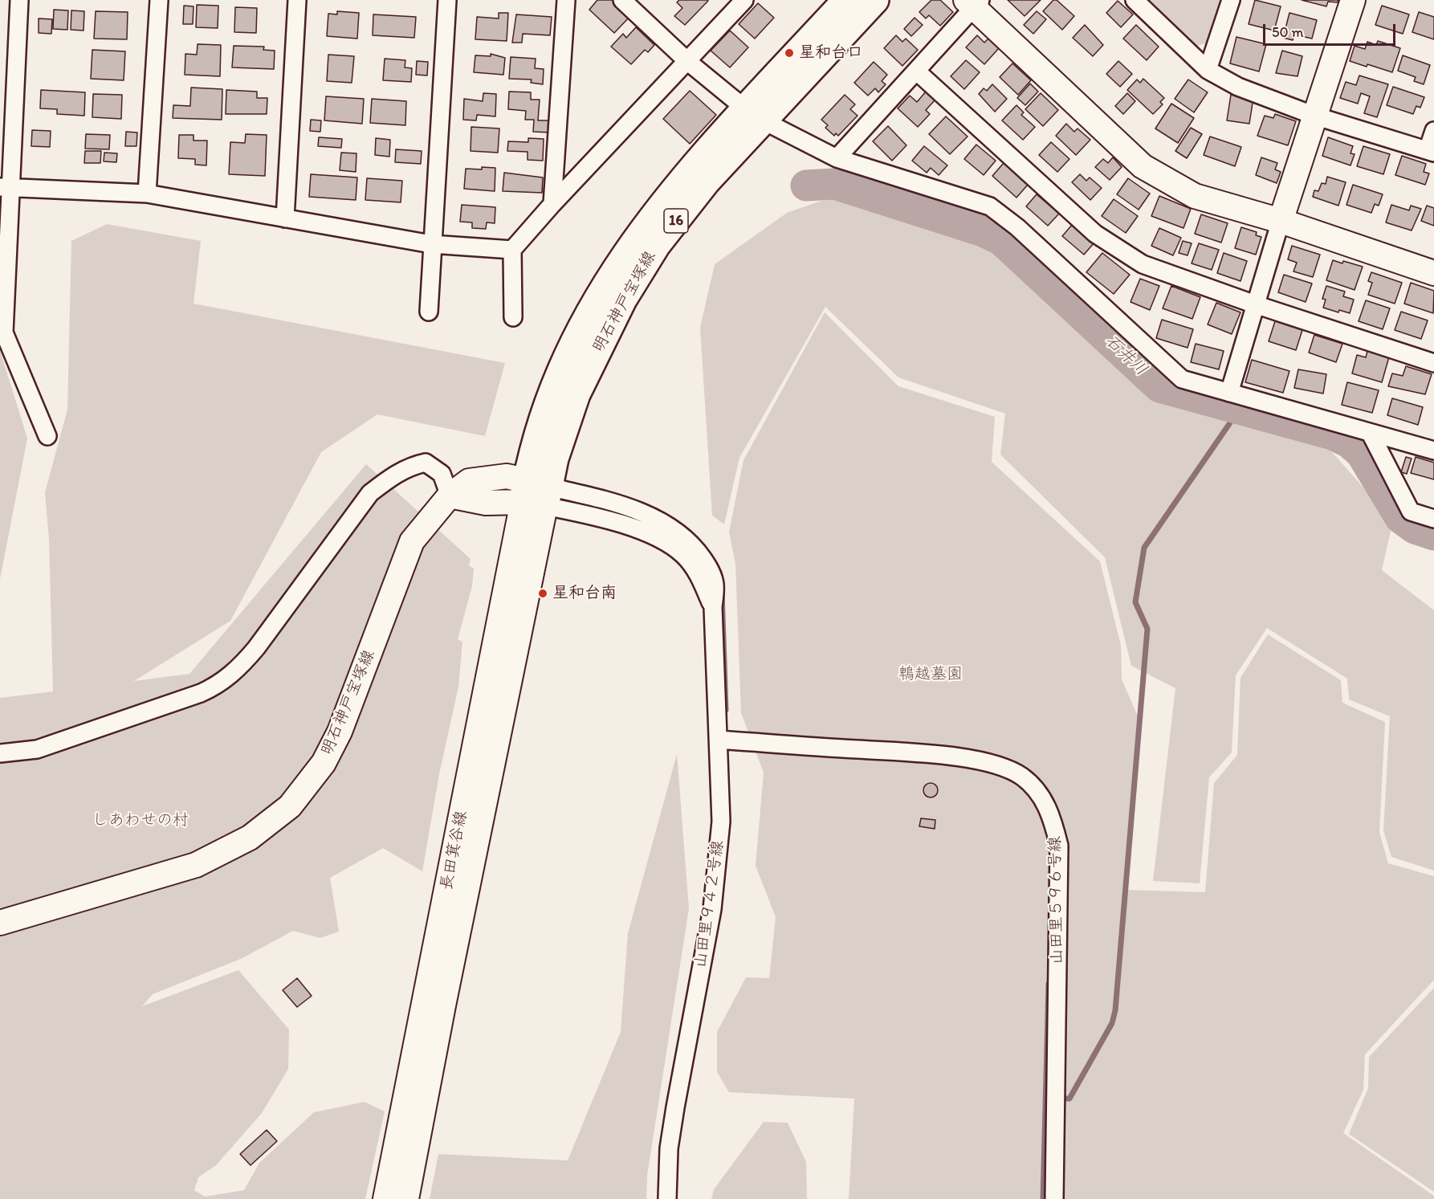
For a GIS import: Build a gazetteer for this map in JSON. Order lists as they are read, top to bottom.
{
  "streets": {
    "main road": ["16", "明石神戸宝塚線"],
    "street": ["長田箕谷線", "山田里５９６号線", "山田里９４２号線"]
  },
  "crossings": [
    ["明石神戸宝塚線", "長田箕谷線"],
    ["明石神戸宝塚線", "山田里９４２号線"],
    ["長田箕谷線", "山田里９４２号線"],
    ["山田里５９６号線", "山田里９４２号線"]
  ],
  "water": ["石井川"],
  "parks": ["鵯越墓園", "しあわせの村"],
  "places": ["星和台口", "星和台南"],
  "scale_bar": "50 m"
}
